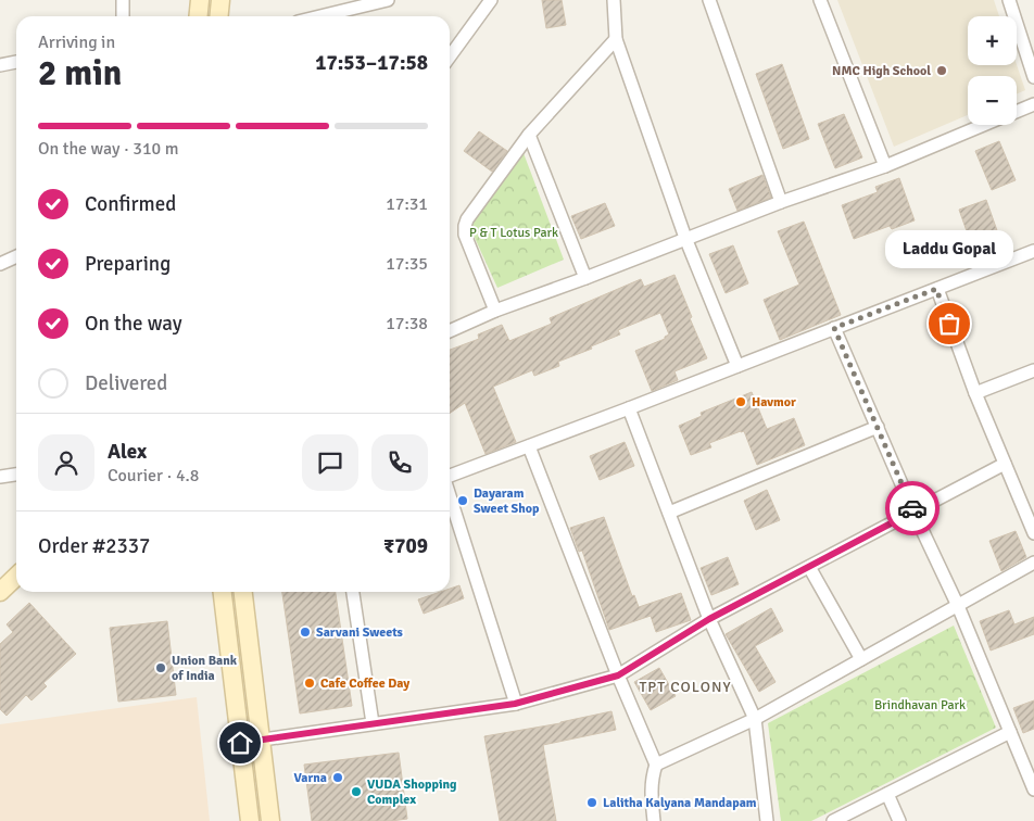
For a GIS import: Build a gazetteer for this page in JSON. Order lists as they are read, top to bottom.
{
  "districts": ["TPT COLONY"],
  "parks": ["P & T Lotus Park", "Brindhavan Park"],
  "places": [
    "NMC High School",
    "Laddu Gopal",
    "Havmor",
    "Dayaram Sweet Shop",
    "Sarvani Sweets",
    "Union Bank of India",
    "Cafe Coffee Day",
    "Varna",
    "VUDA Shopping Complex",
    "Lalitha Kalyana Mandapam"
  ],
  "page": {
    "map_buttons": ["+", "−"],
    "heading": ["2 min", "Arriving in", "17:53–17:58"],
    "panel": [
      "Alex",
      "Courier · 4.8",
      "Order #2337",
      "₹709"
    ],
    "bar": "On the way · 310 m",
    "list": [
      ["Confirmed", "17:31"],
      ["Preparing", "17:35"],
      ["On the way", "17:38"],
      "Delivered"
    ],
    "bubble": "Laddu Gopal"
  }
}
